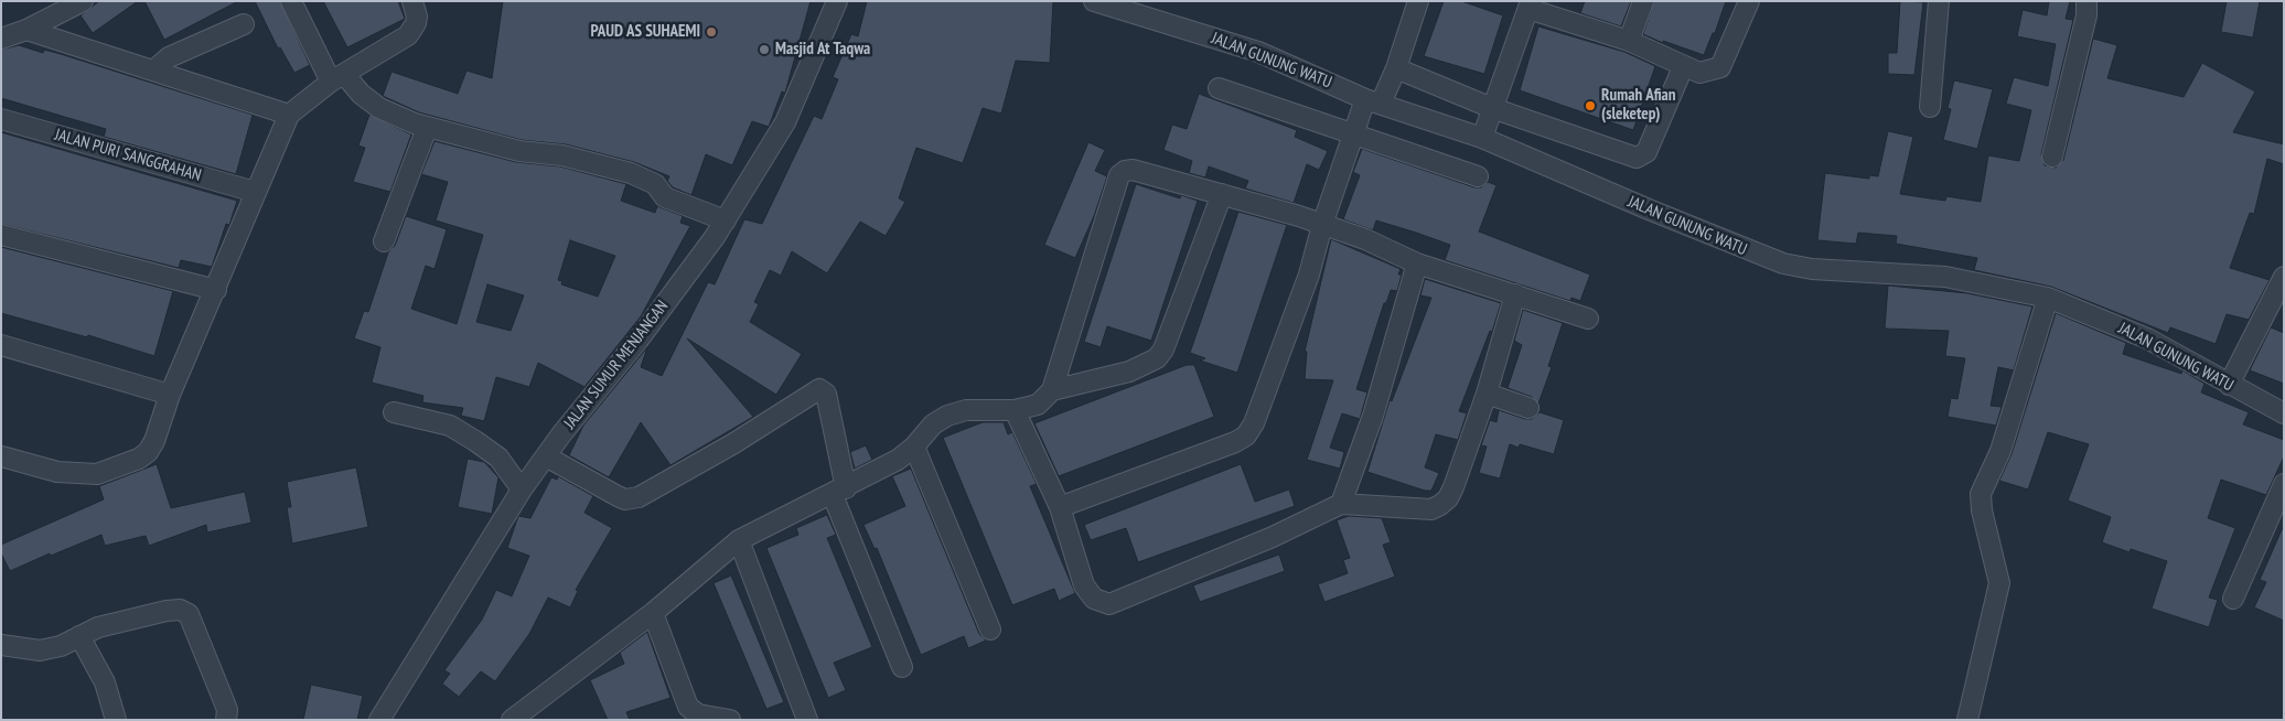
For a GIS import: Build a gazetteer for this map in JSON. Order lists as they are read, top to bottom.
{
  "streets": {
    "street": ["JALAN GUNUNG WATU", "JALAN PURI SANGGRAHAN", "JALAN SUMUR MENJANGAN"]
  },
  "places": ["PAUD AS SUHAEMI", "Masjid At Taqwa", "Rumah Afian (sleketep)"]
}
